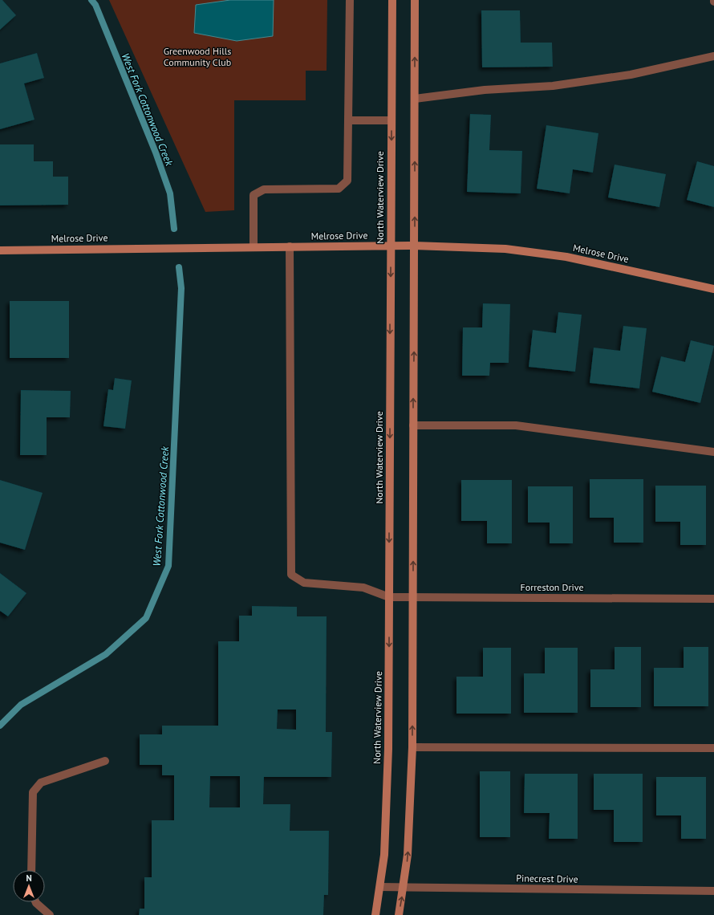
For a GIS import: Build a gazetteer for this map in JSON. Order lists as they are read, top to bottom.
{
  "streets": {
    "street": [
      "North Waterview Drive",
      "Melrose Drive",
      "Forreston Drive",
      "Pinecrest Drive"
    ]
  },
  "crossings": [
    ["North Waterview Drive", "Melrose Drive"],
    ["North Waterview Drive", "Forreston Drive"],
    ["North Waterview Drive", "Pinecrest Drive"]
  ],
  "water": ["West Fork Cottonwood Creek"],
  "parks": ["Greenwood Hills Community Club"],
  "north": "top"
}
